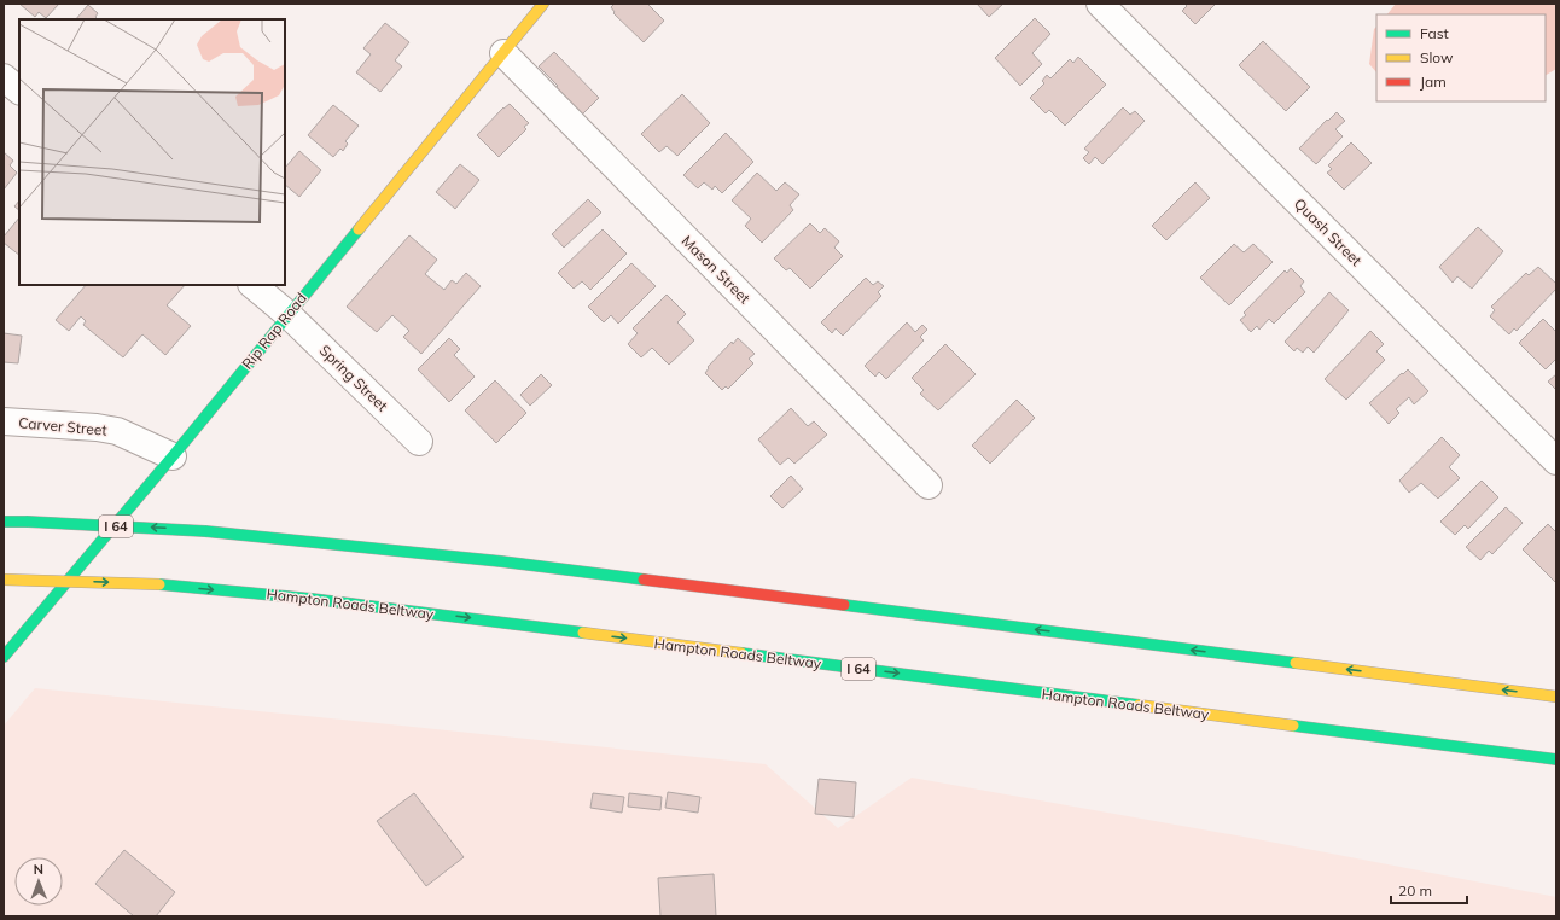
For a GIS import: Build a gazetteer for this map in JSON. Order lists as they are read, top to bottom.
{
  "streets": {
    "main road": ["Rip Rap Road", "I 64", "Hampton Roads Beltway"],
    "street": [
      "Quash Street",
      "Mason Street",
      "Spring Street",
      "Carver Street"
    ]
  },
  "crossings": [
    ["Mason Street", "Rip Rap Road"],
    ["Rip Rap Road", "Spring Street"],
    ["Rip Rap Road", "Carver Street"]
  ],
  "legend": ["Fast", "Slow", "Jam"],
  "scale_bar": "20 m",
  "north": "top"
}
